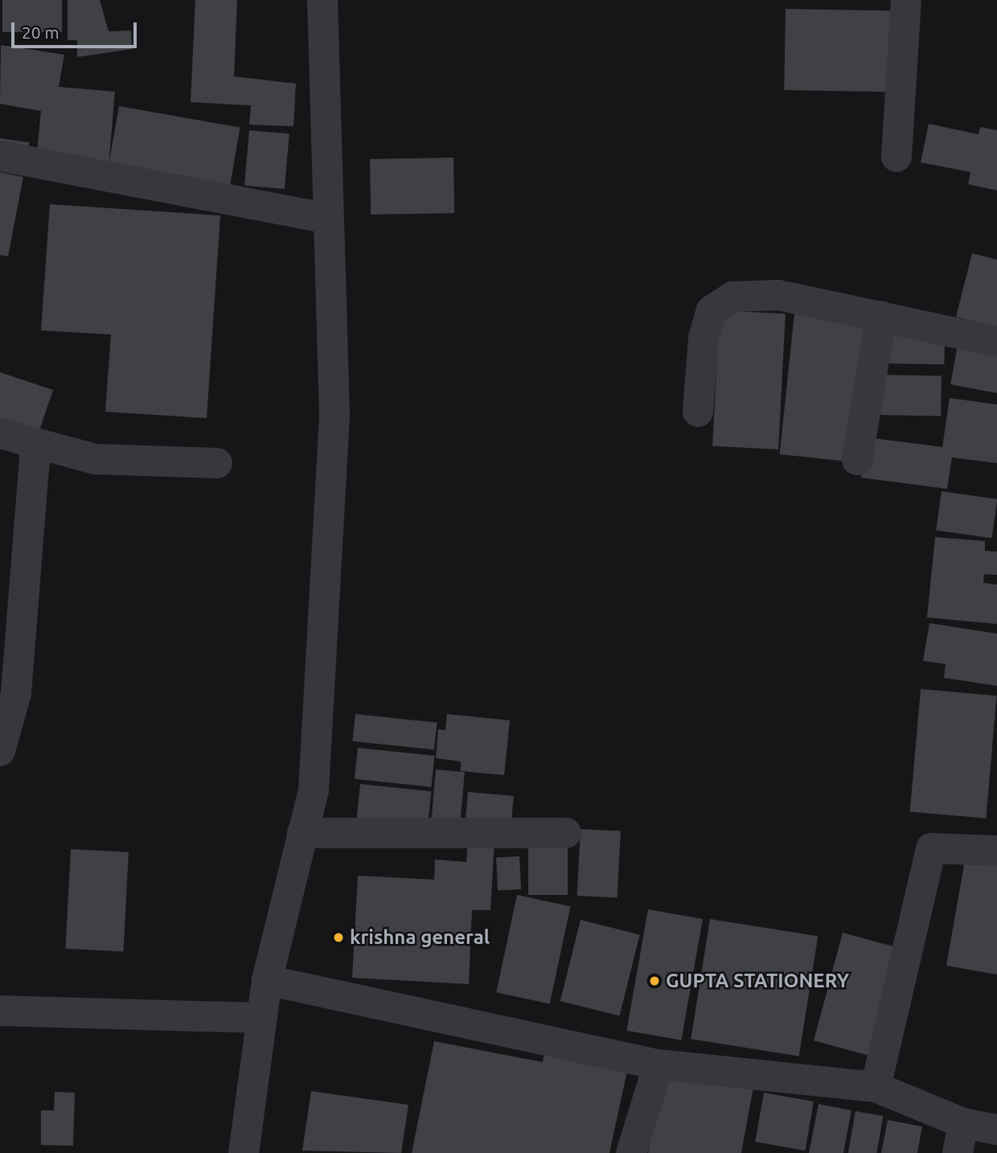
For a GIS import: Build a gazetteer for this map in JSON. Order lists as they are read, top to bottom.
{
  "places": ["krishna general", "GUPTA STATIONERY"],
  "scale_bar": "20 m"
}
